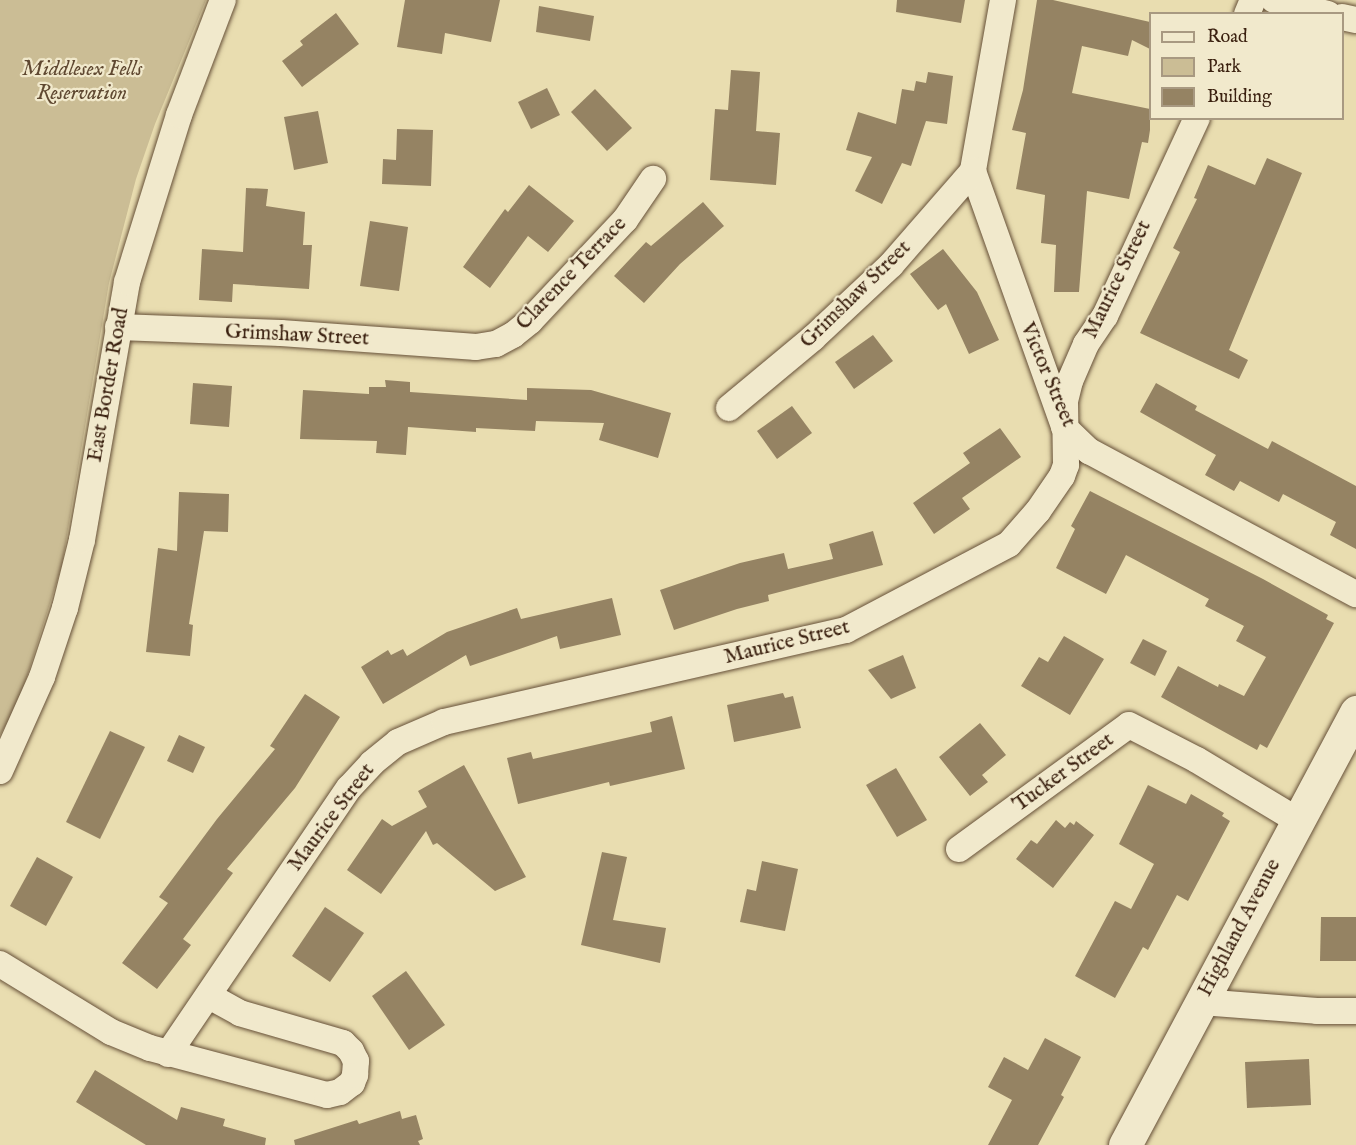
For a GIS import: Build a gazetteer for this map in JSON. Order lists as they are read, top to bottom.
{
  "streets": {
    "main road": ["Highland Avenue"],
    "street": [
      "Clarence Terrace",
      "Maurice Street",
      "Grimshaw Street",
      "Victor Street",
      "East Border Road",
      "Tucker Street"
    ]
  },
  "crossings": [
    ["Clarence Terrace", "Grimshaw Street"],
    ["Maurice Street", "Victor Street"],
    ["Grimshaw Street", "Victor Street"],
    ["Grimshaw Street", "East Border Road"],
    ["Tucker Street", "Highland Avenue"]
  ],
  "parks": ["Middlesex Fells Reservation"],
  "legend": ["Road", "Park", "Building"]
}
